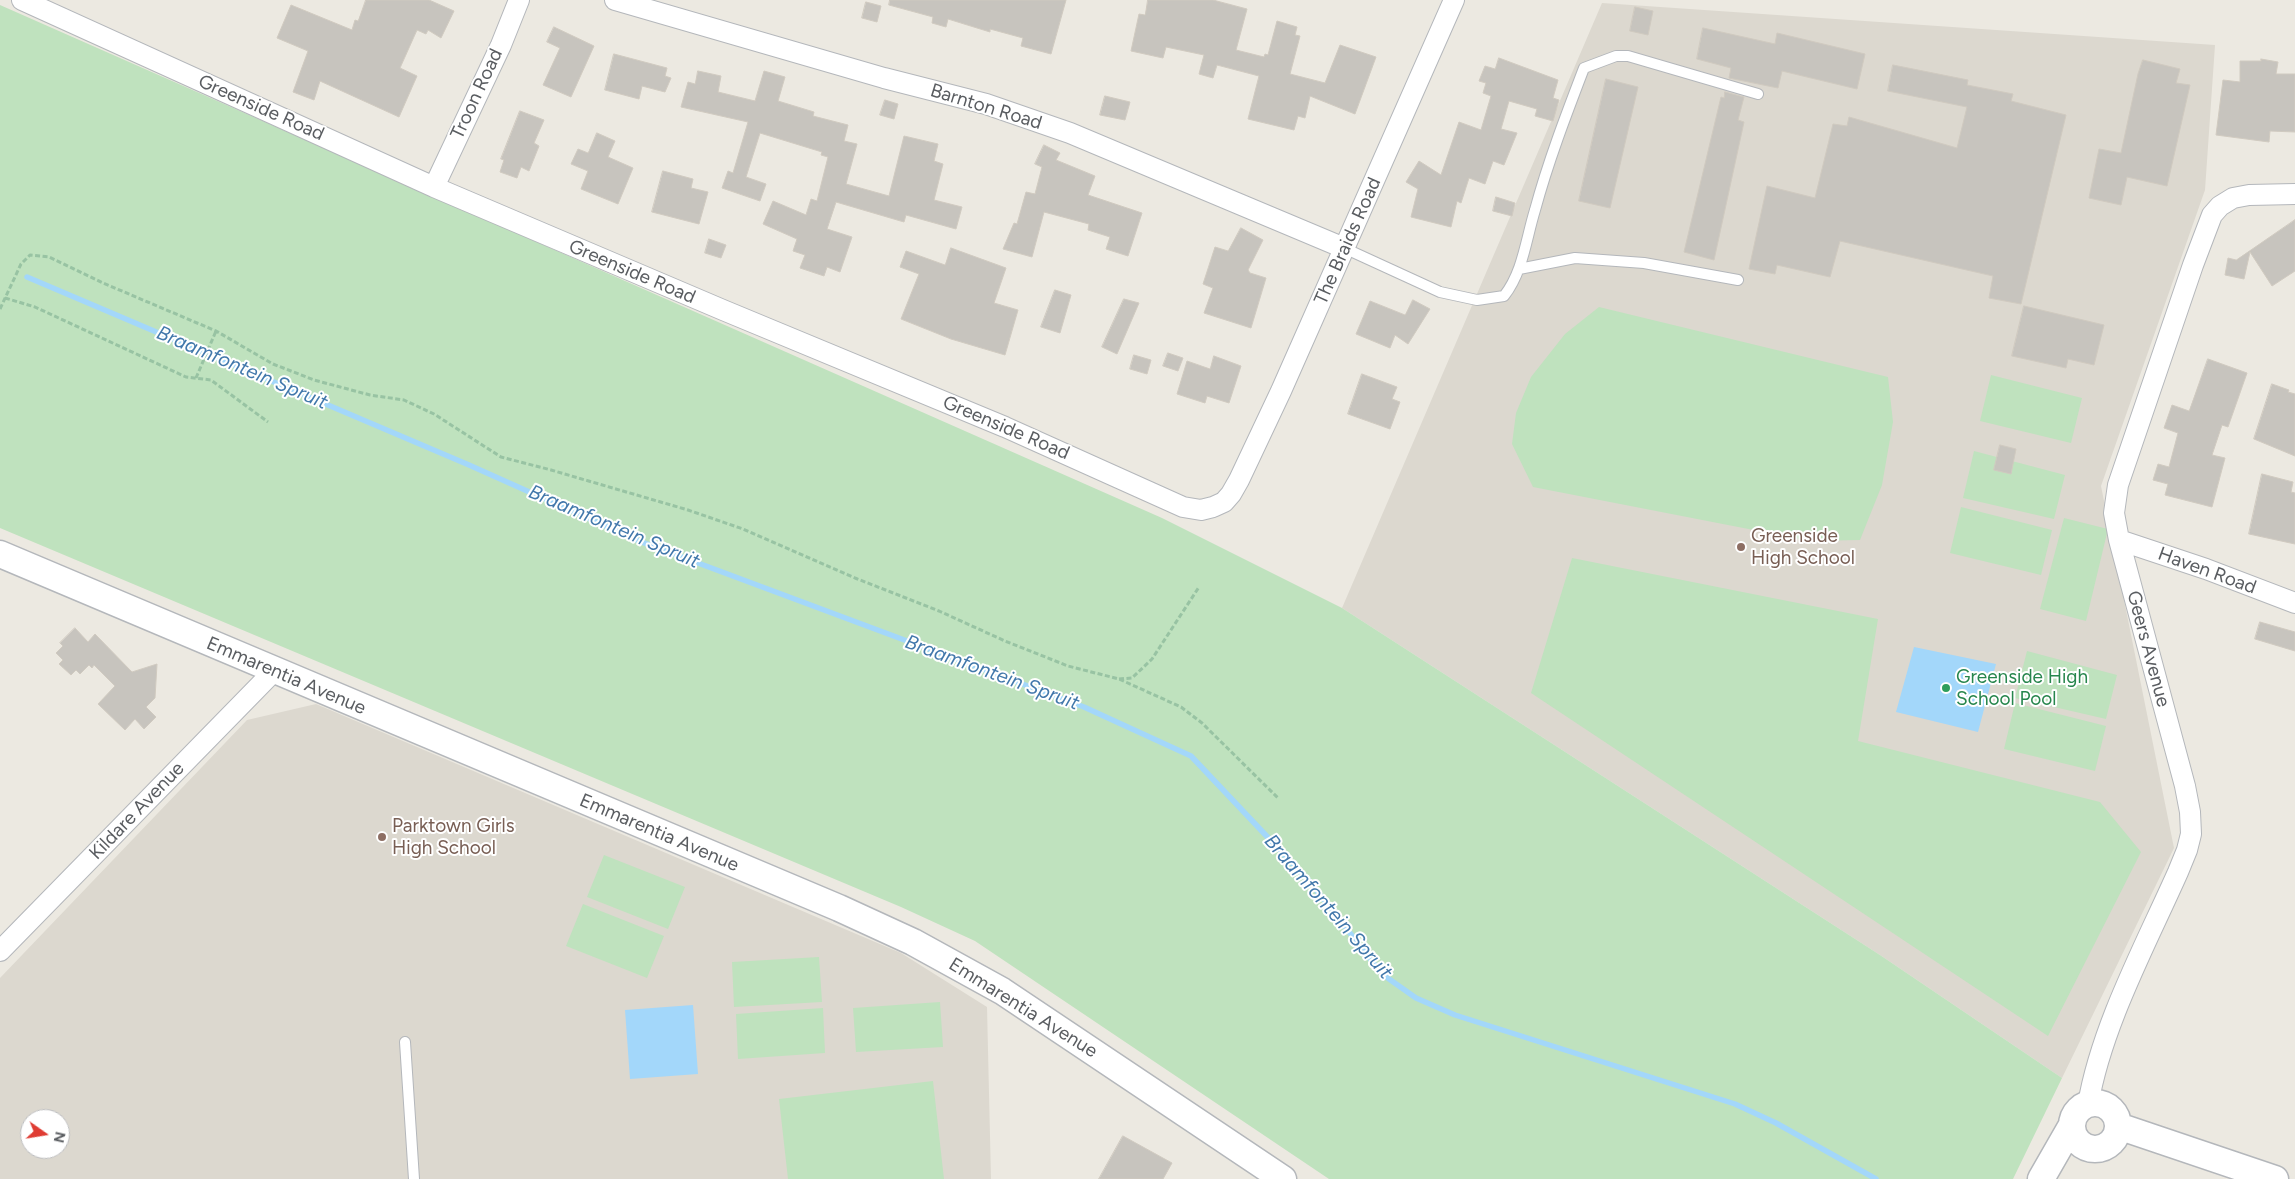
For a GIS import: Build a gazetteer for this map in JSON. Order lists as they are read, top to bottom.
{
  "streets": {
    "street": [
      "Troon Road",
      "Barnton Road",
      "Greenside Road",
      "The Braids Road",
      "Haven Road",
      "Geers Avenue",
      "Emmarentia Avenue",
      "Kildare Avenue"
    ]
  },
  "crossings": [
    ["Troon Road", "Greenside Road"],
    ["Barnton Road", "The Braids Road"],
    ["Greenside Road", "The Braids Road"],
    ["Haven Road", "Geers Avenue"],
    ["Emmarentia Avenue", "Kildare Avenue"]
  ],
  "water": ["Braamfontein Spruit"],
  "places": ["Greenside High School", "Greenside High School Pool", "Parktown Girls High School"],
  "north": "right"
}
